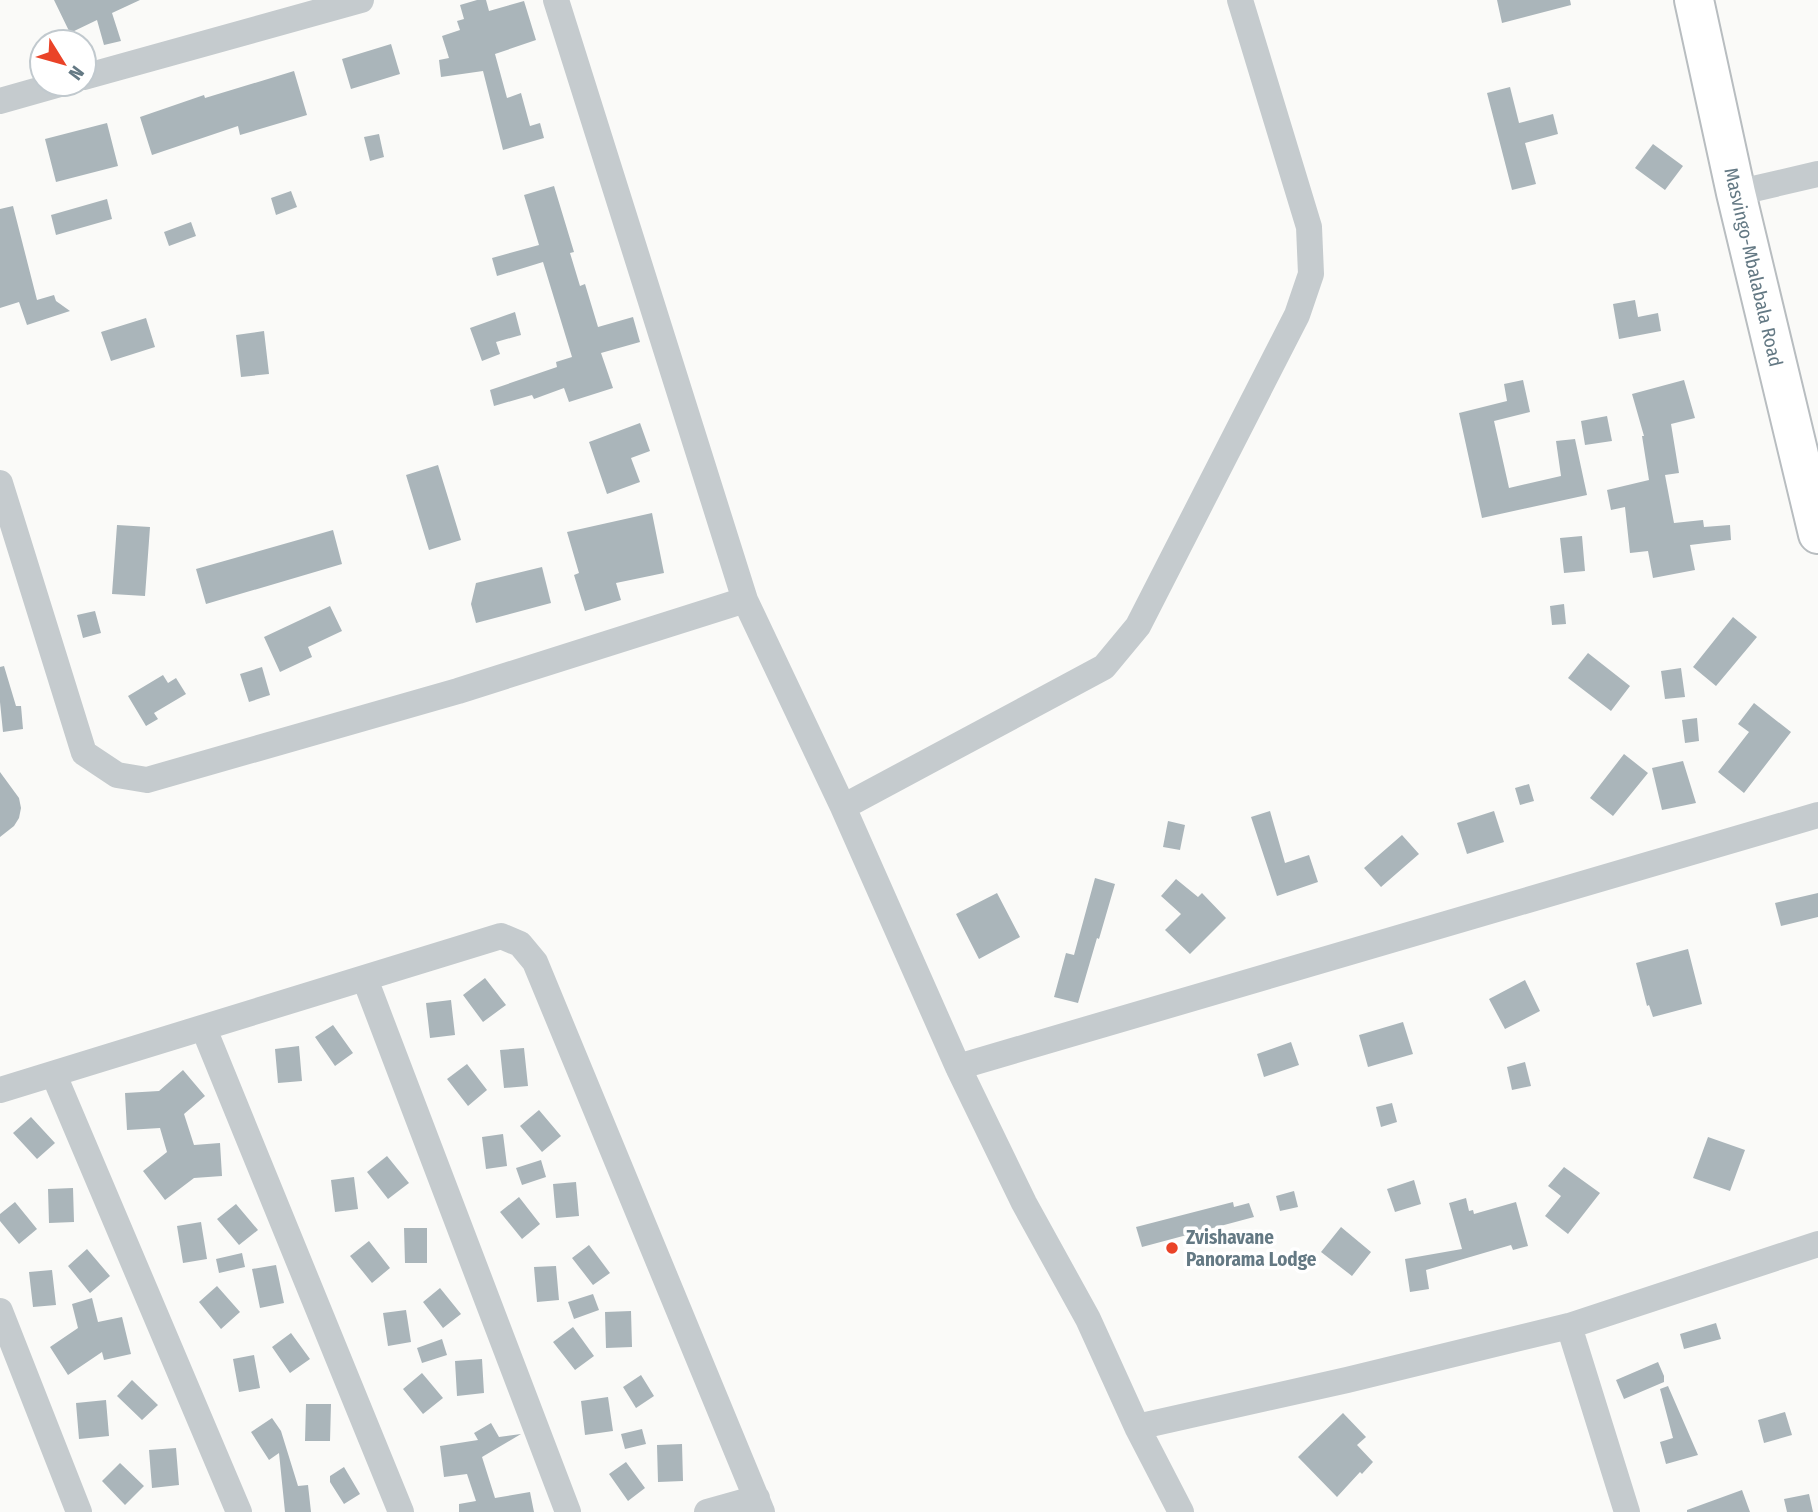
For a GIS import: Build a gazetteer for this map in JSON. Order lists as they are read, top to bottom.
{
  "streets": {
    "highway": ["Masvingo-Mbalabala Road"]
  },
  "places": ["Zvishavane Panorama Lodge"],
  "north": "bottom right"
}
